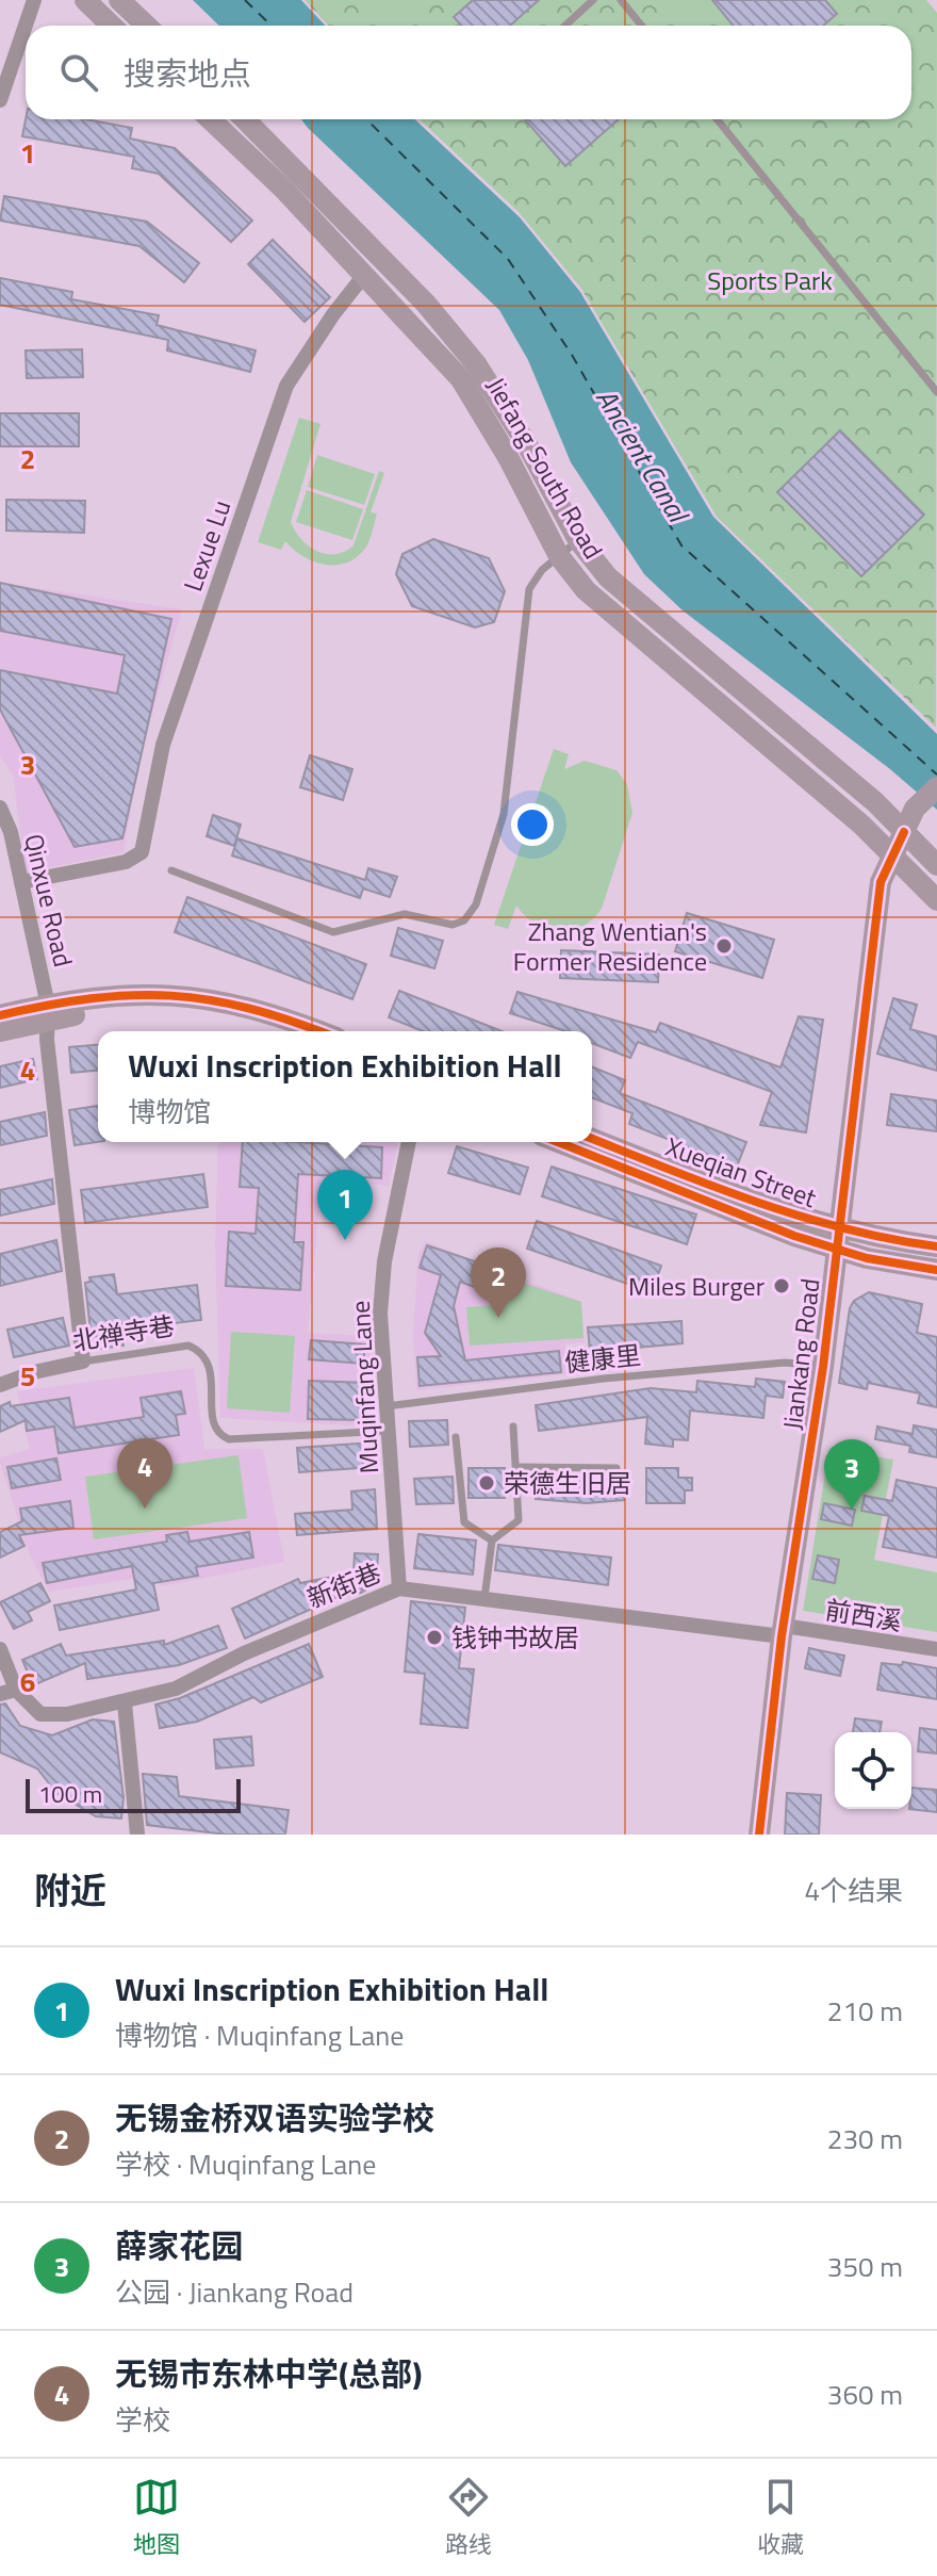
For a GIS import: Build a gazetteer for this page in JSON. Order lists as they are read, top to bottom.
{
  "streets": {
    "main road": ["Jiefang South Road", "Xueqian Street", "Jiankang Road"],
    "street": [
      "Lexue Lu",
      "Qinxue Road",
      "北禅寺巷",
      "Muqinfang Lane",
      "新街巷",
      "前西溪"
    ],
    "lane": ["健康里"]
  },
  "crossings": [
    ["Jiefang South Road", "Lexue Lu"],
    ["Jiefang South Road", "Jiankang Road"],
    ["Lexue Lu", "Qinxue Road"],
    ["Qinxue Road", "北禅寺巷"],
    ["Xueqian Street", "Jiankang Road"],
    ["北禅寺巷", "Muqinfang Lane"],
    ["Jiankang Road", "健康里"],
    ["Jiankang Road", "新街巷"],
    ["Jiankang Road", "前西溪"],
    ["健康里", "Muqinfang Lane"],
    ["Muqinfang Lane", "新街巷"],
    ["新街巷", "前西溪"]
  ],
  "water": ["Ancient Canal"],
  "parks": ["Sports Park"],
  "places": [
    "Zhang Wentian's Former Residence",
    "Miles Burger",
    "荣德生旧居",
    "钱钟书故居"
  ],
  "scale_bar": "100 m",
  "page": {
    "search": "搜索地点",
    "popup": ["Wuxi Inscription Exhibition Hall", "博物馆"],
    "pins": [
      "1",
      "2",
      "4",
      "3"
    ],
    "scale": "100 m",
    "heading": ["附近", "4个结果"],
    "list": [
      {
        "mark": "1",
        "name": "Wuxi Inscription Exhibition Hall",
        "note": "博物馆 · Muqinfang Lane",
        "value": "210 m"
      },
      {
        "mark": "2",
        "name": "无锡金桥双语实验学校",
        "note": "学校 · Muqinfang Lane",
        "value": "230 m"
      },
      {
        "mark": "3",
        "name": "薛家花园",
        "note": "公园 · Jiankang Road",
        "value": "350 m"
      },
      {
        "mark": "4",
        "name": "无锡市东林中学(总部)",
        "note": "学校",
        "value": "360 m"
      }
    ],
    "nav": ["地图", "路线", "收藏"]
  },
  "grid": {
    "rows": [
      "1",
      "2",
      "3",
      "4",
      "5",
      "6"
    ]
  }
}
